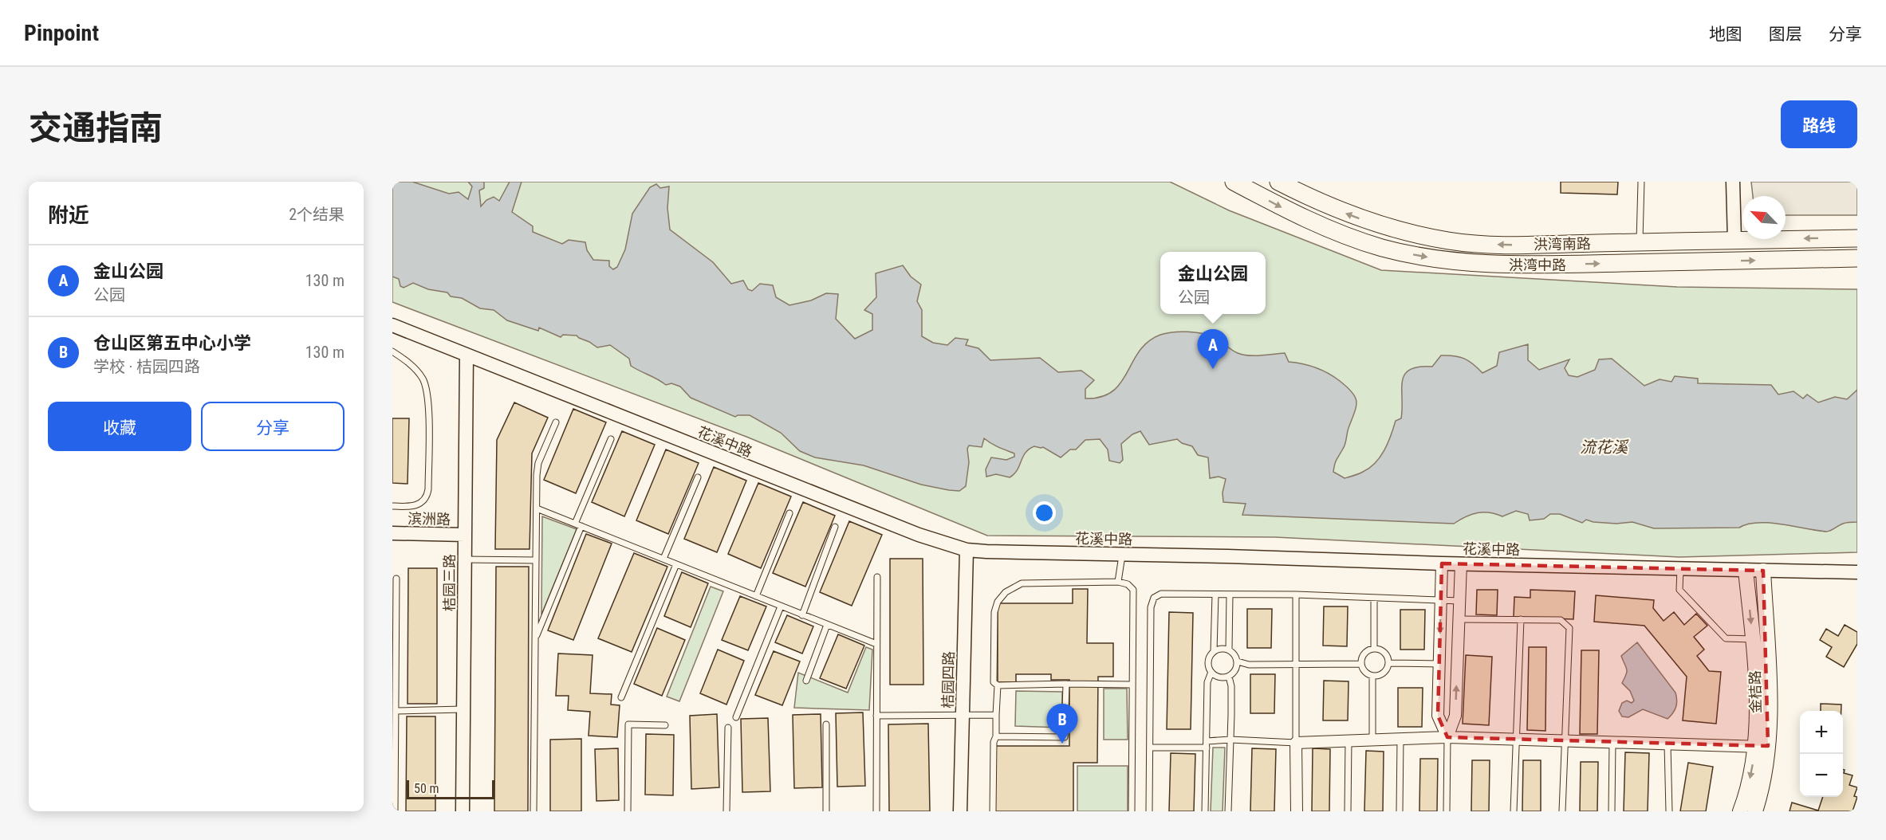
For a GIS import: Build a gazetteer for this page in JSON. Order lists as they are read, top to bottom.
{
  "streets": {
    "main road": ["洪湾南路", "洪湾中路", "金桔路"],
    "street": [
      "花溪中路",
      "滨洲路",
      "桔园三路",
      "桔园四路"
    ]
  },
  "crossings": [
    ["花溪中路", "桔园三路"],
    ["花溪中路", "桔园四路"],
    ["花溪中路", "金桔路"],
    ["滨洲路", "桔园三路"]
  ],
  "one_way": ["洪湾南路", "洪湾中路"],
  "water": ["流花溪"],
  "scale_bar": "50 m",
  "north": "top left",
  "page": {
    "header": "Pinpoint",
    "nav": ["地图", "图层", "分享"],
    "title": "交通指南",
    "buttons": [
      "路线",
      ["收藏", "分享"]
    ],
    "heading": ["附近", "2个结果"],
    "list": [
      {
        "mark": "A",
        "name": "金山公园",
        "note": "公园",
        "value": "130 m"
      },
      {
        "mark": "B",
        "name": "仓山区第五中心小学",
        "note": "学校 · 桔园四路",
        "value": "130 m"
      }
    ],
    "popup": ["金山公园", "公园"],
    "pins": ["A", "B"],
    "map_buttons": ["+", "−"],
    "scale": "50 m"
  }
}
